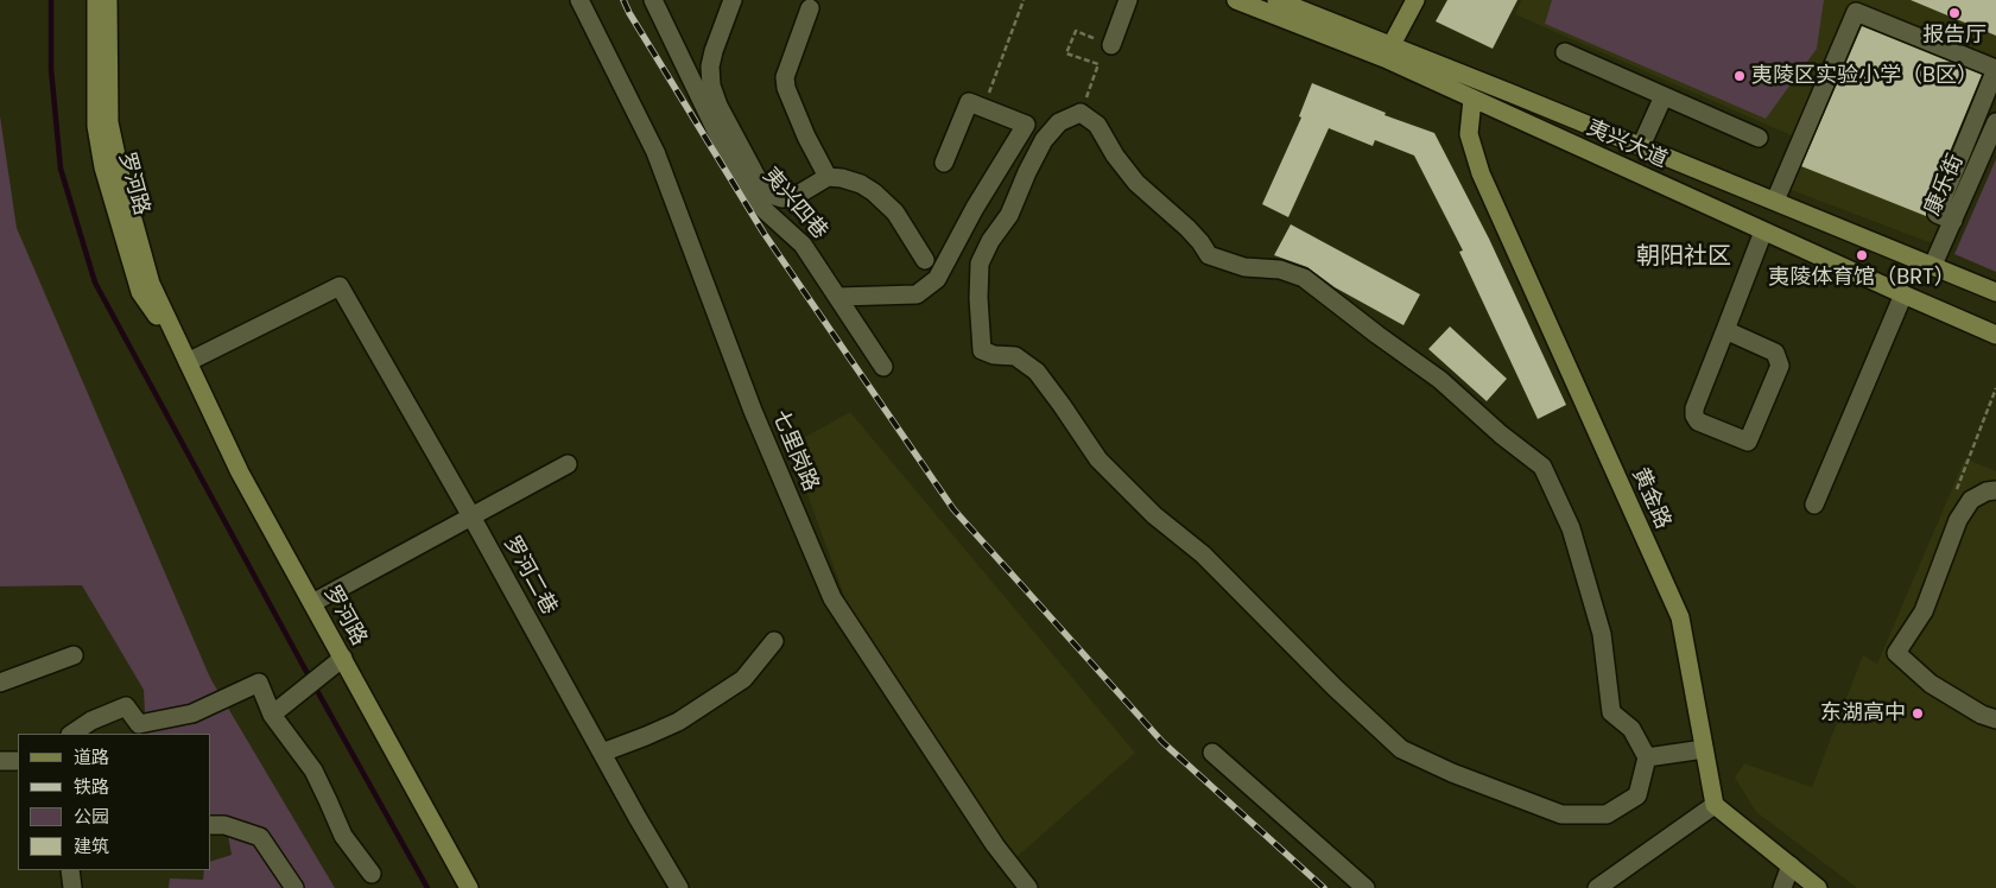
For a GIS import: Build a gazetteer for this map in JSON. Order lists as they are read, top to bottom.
{
  "streets": {
    "main road": ["夷兴大道", "罗河路", "黄金路"],
    "street": [
      "康乐街",
      "夷兴四巷",
      "七里岗路",
      "罗河二巷"
    ]
  },
  "crossings": [
    ["夷兴大道", "康乐街"],
    ["夷兴大道", "黄金路"],
    ["罗河路", "罗河二巷"]
  ],
  "districts": ["朝阳社区"],
  "places": [
    "报告厅",
    "夷陵区实验小学（B区）",
    "夷陵体育馆（BRT）",
    "东湖高中"
  ],
  "legend": [
    "道路",
    "铁路",
    "公园",
    "建筑"
  ]
}
